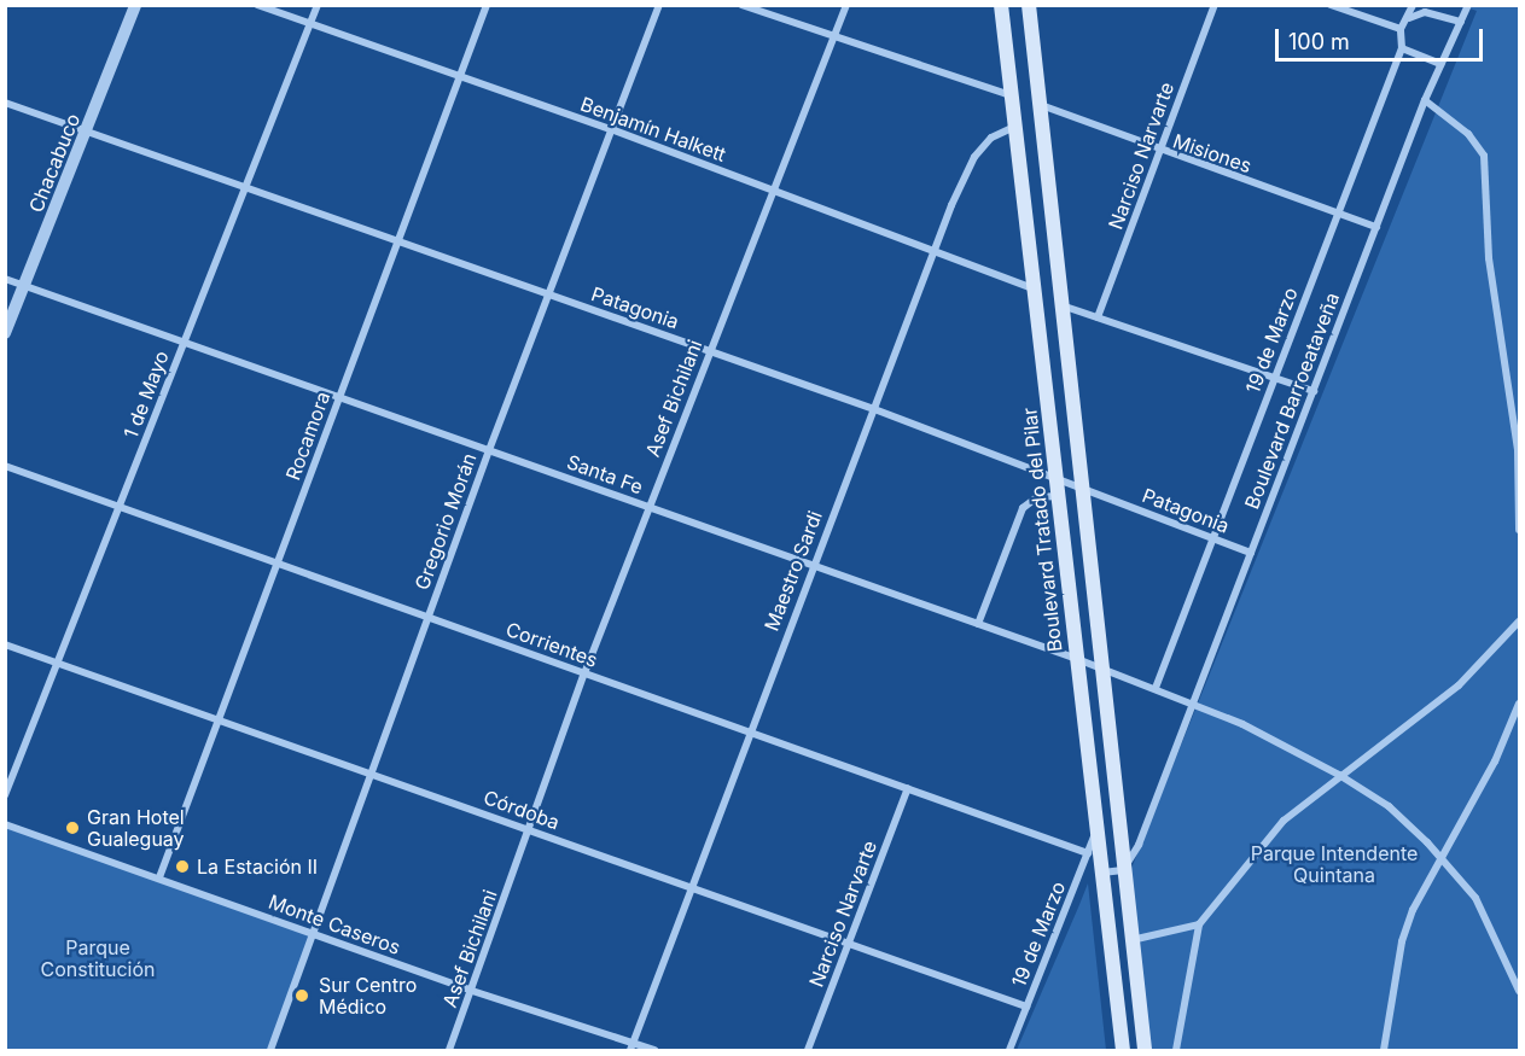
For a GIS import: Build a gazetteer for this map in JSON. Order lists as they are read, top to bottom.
{
  "streets": {
    "main road": ["Boulevard Tratado del Pilar"],
    "street": [
      "Benjamín Halkett",
      "Misiones",
      "Narciso Narvarte",
      "Chacabuco",
      "Patagonia",
      "19 de Marzo",
      "1 de Mayo",
      "Asef Bichilani",
      "Boulevard Barroeataveña",
      "Rocamora",
      "Santa Fe",
      "Gregorio Morán",
      "Maestro Sardi",
      "Corrientes",
      "Córdoba",
      "Monte Caseros"
    ]
  },
  "crossings": [
    ["Benjamín Halkett", "1 de Mayo"],
    ["Benjamín Halkett", "Asef Bichilani"],
    ["Benjamín Halkett", "Rocamora"],
    ["Benjamín Halkett", "Gregorio Morán"],
    ["Benjamín Halkett", "Boulevard Tratado del Pilar"],
    ["Benjamín Halkett", "Maestro Sardi"],
    ["Misiones", "Narciso Narvarte"],
    ["Misiones", "19 de Marzo"],
    ["Misiones", "Boulevard Barroeataveña"],
    ["Narciso Narvarte", "Corrientes"],
    ["Narciso Narvarte", "Córdoba"],
    ["Chacabuco", "Patagonia"],
    ["Chacabuco", "Santa Fe"],
    ["Patagonia", "19 de Marzo"],
    ["Patagonia", "1 de Mayo"],
    ["Patagonia", "Asef Bichilani"],
    ["Patagonia", "Boulevard Barroeataveña"],
    ["Patagonia", "Rocamora"],
    ["Patagonia", "Gregorio Morán"],
    ["Patagonia", "Boulevard Tratado del Pilar"],
    ["Patagonia", "Maestro Sardi"],
    ["19 de Marzo", "Santa Fe"],
    ["19 de Marzo", "Boulevard Tratado del Pilar"],
    ["19 de Marzo", "Corrientes"],
    ["19 de Marzo", "Córdoba"],
    ["1 de Mayo", "Santa Fe"],
    ["1 de Mayo", "Corrientes"],
    ["1 de Mayo", "Córdoba"],
    ["Asef Bichilani", "Santa Fe"],
    ["Asef Bichilani", "Corrientes"],
    ["Asef Bichilani", "Córdoba"],
    ["Asef Bichilani", "Monte Caseros"],
    ["Boulevard Barroeataveña", "Santa Fe"],
    ["Rocamora", "Santa Fe"],
    ["Rocamora", "Corrientes"],
    ["Rocamora", "Córdoba"],
    ["Rocamora", "Monte Caseros"],
    ["Santa Fe", "Gregorio Morán"],
    ["Santa Fe", "Boulevard Tratado del Pilar"],
    ["Santa Fe", "Maestro Sardi"],
    ["Gregorio Morán", "Corrientes"],
    ["Gregorio Morán", "Córdoba"],
    ["Gregorio Morán", "Monte Caseros"],
    ["Boulevard Tratado del Pilar", "Maestro Sardi"],
    ["Maestro Sardi", "Corrientes"],
    ["Maestro Sardi", "Córdoba"],
    ["Maestro Sardi", "Monte Caseros"]
  ],
  "parks": ["Parque Intendente Quintana", "Parque Constitución"],
  "places": ["Gran Hotel Gualeguay", "La Estación II", "Sur Centro Médico"],
  "scale_bar": "100 m"
}
